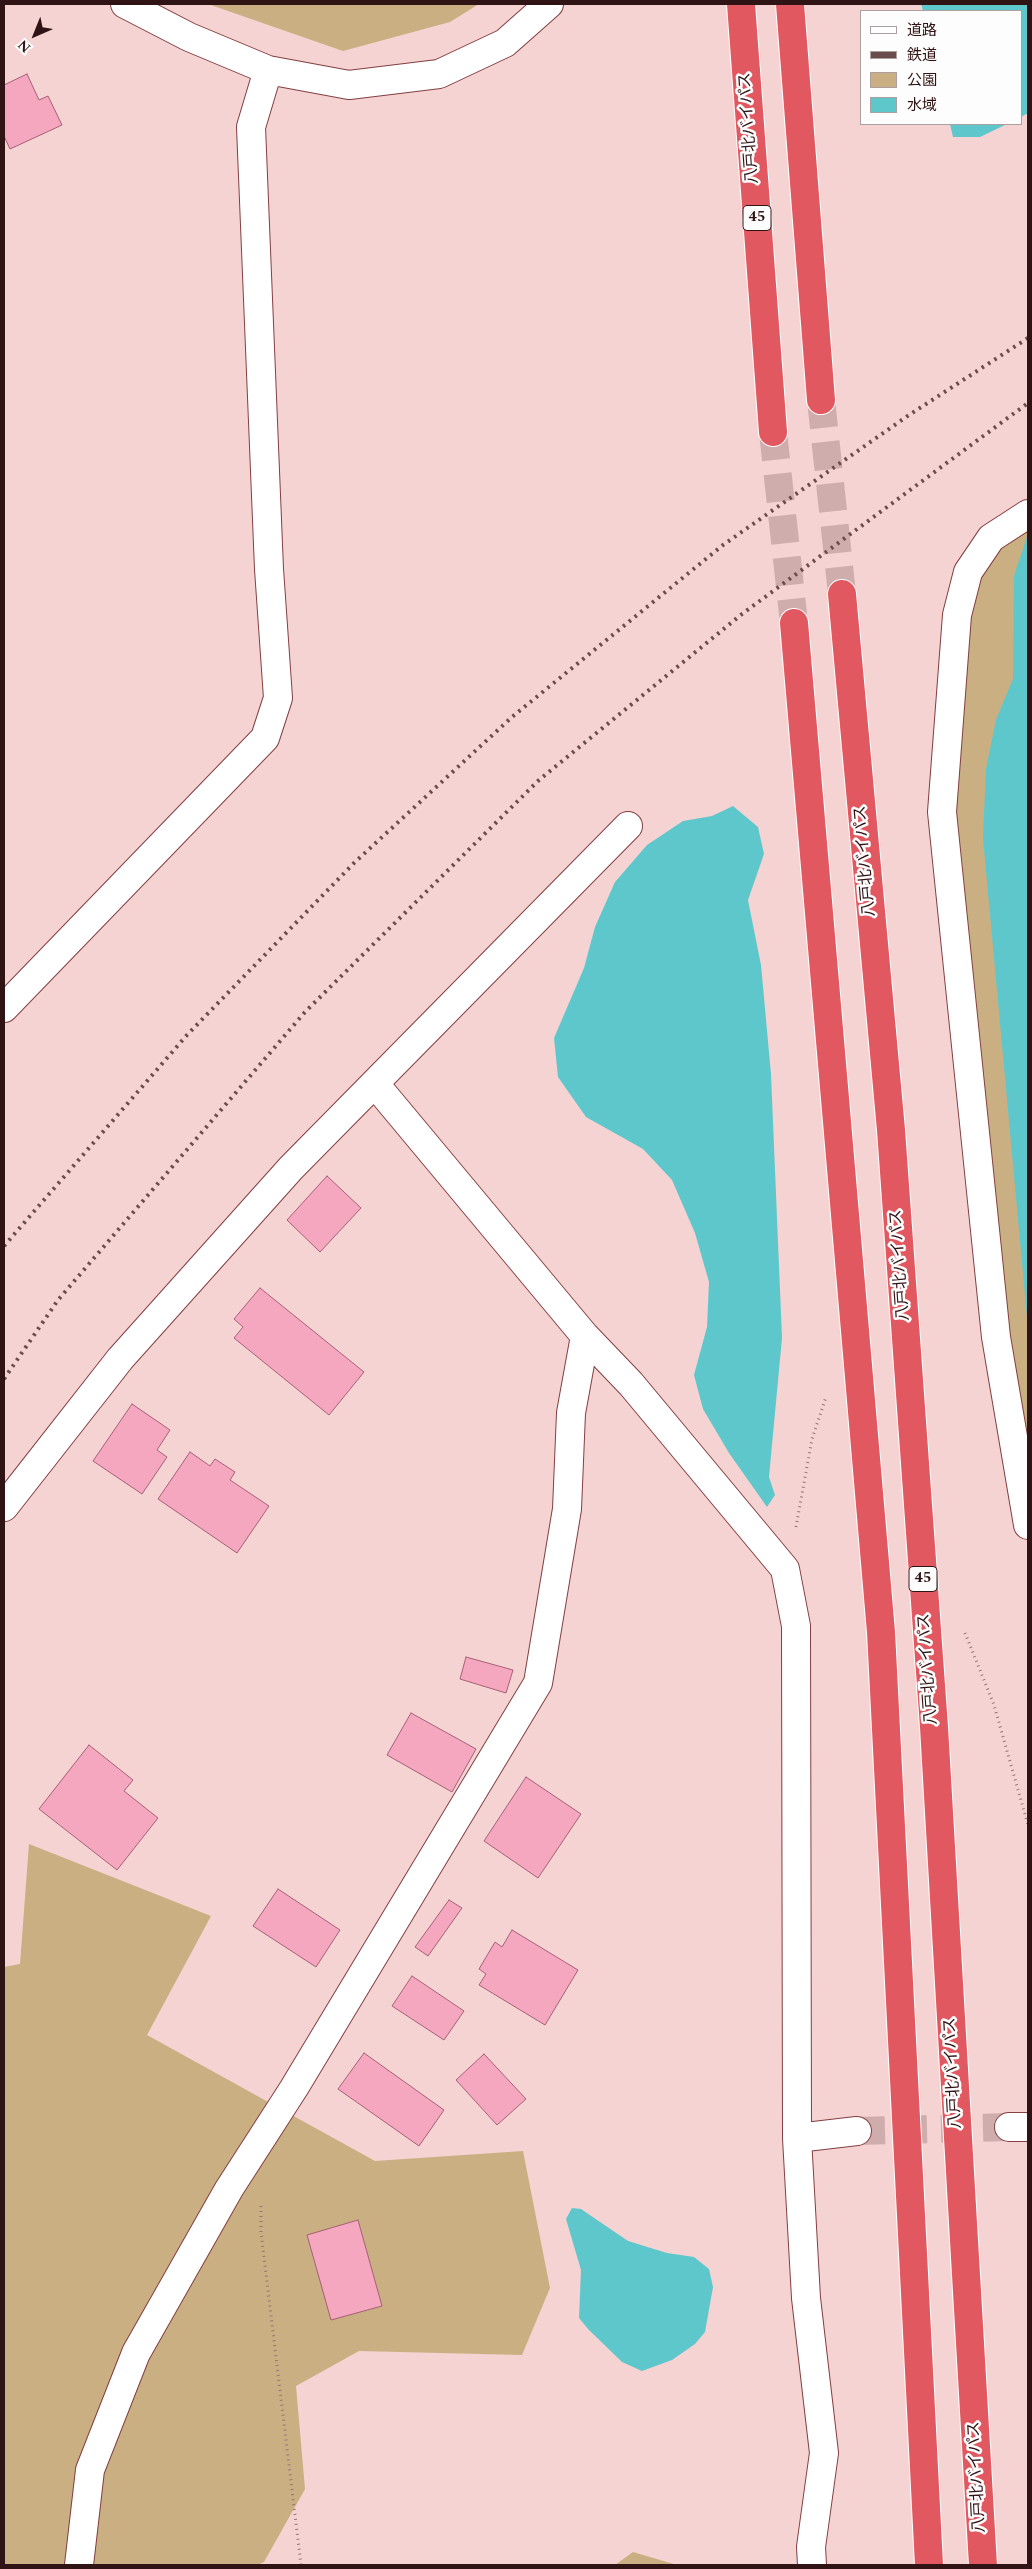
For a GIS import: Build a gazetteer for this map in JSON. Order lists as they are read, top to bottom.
{
  "streets": {
    "highway": ["八戸北バイパス", "45"]
  },
  "legend": [
    "道路",
    "鉄道",
    "公園",
    "水域"
  ],
  "north": "bottom left"
}
